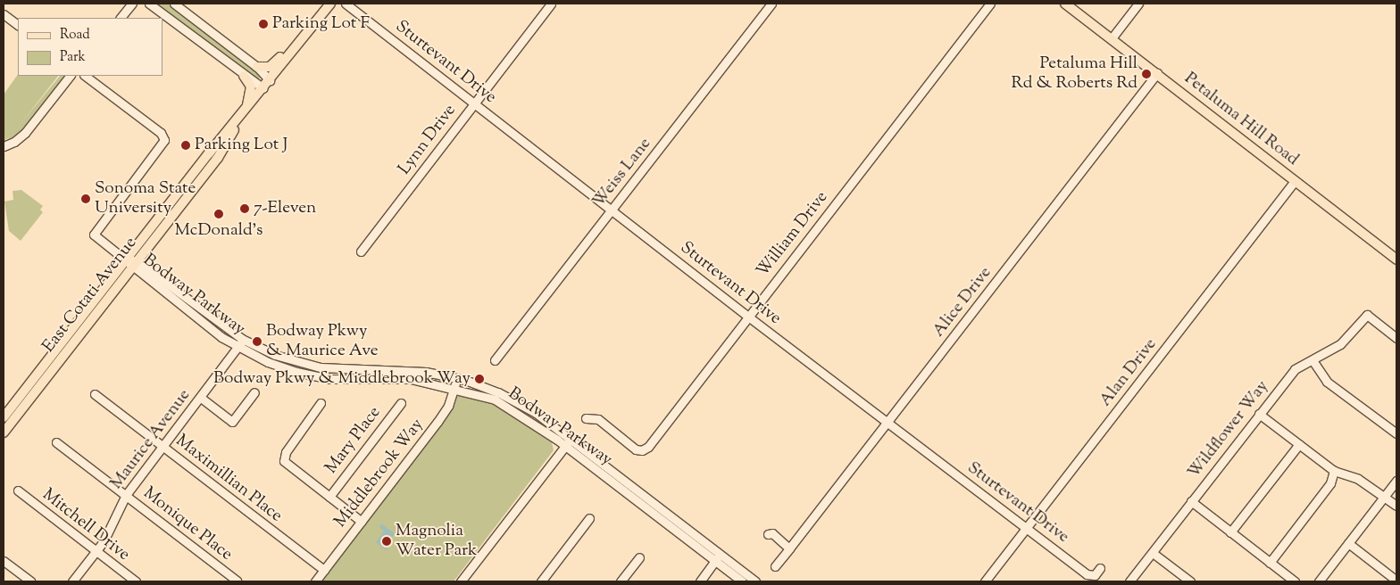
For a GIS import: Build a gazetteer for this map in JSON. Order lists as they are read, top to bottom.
{
  "streets": {
    "main road": ["Petaluma Hill Road", "East Cotati Avenue"],
    "street": [
      "Sturtevant Drive",
      "Lynn Drive",
      "Weiss Lane",
      "William Drive",
      "Bodway Parkway",
      "Alice Drive",
      "Alan Drive",
      "Wildflower Way",
      "Maurice Avenue",
      "Mary Place",
      "Middlebrook Way",
      "Maximillian Place",
      "Monique Place",
      "Mitchell Drive"
    ]
  },
  "crossings": [
    ["Sturtevant Drive", "Lynn Drive"],
    ["Sturtevant Drive", "Weiss Lane"],
    ["Sturtevant Drive", "William Drive"],
    ["Sturtevant Drive", "Alice Drive"],
    ["Sturtevant Drive", "Alan Drive"],
    ["Petaluma Hill Road", "Alice Drive"],
    ["Petaluma Hill Road", "Alan Drive"],
    ["East Cotati Avenue", "Bodway Parkway"],
    ["Bodway Parkway", "Maurice Avenue"],
    ["Bodway Parkway", "Middlebrook Way"],
    ["Maurice Avenue", "Maximillian Place"],
    ["Maurice Avenue", "Monique Place"],
    ["Maurice Avenue", "Mitchell Drive"],
    ["Middlebrook Way", "Maximillian Place"]
  ],
  "places": [
    "Parking Lot F",
    "Petaluma Hill Rd & Roberts Rd",
    "Parking Lot J",
    "Sonoma State University",
    "7-Eleven",
    "McDonald's",
    "Bodway Pkwy & Maurice Ave",
    "Bodway Pkwy & Middlebrook Way",
    "Magnolia Water Park"
  ],
  "legend": ["Road", "Park"]
}
